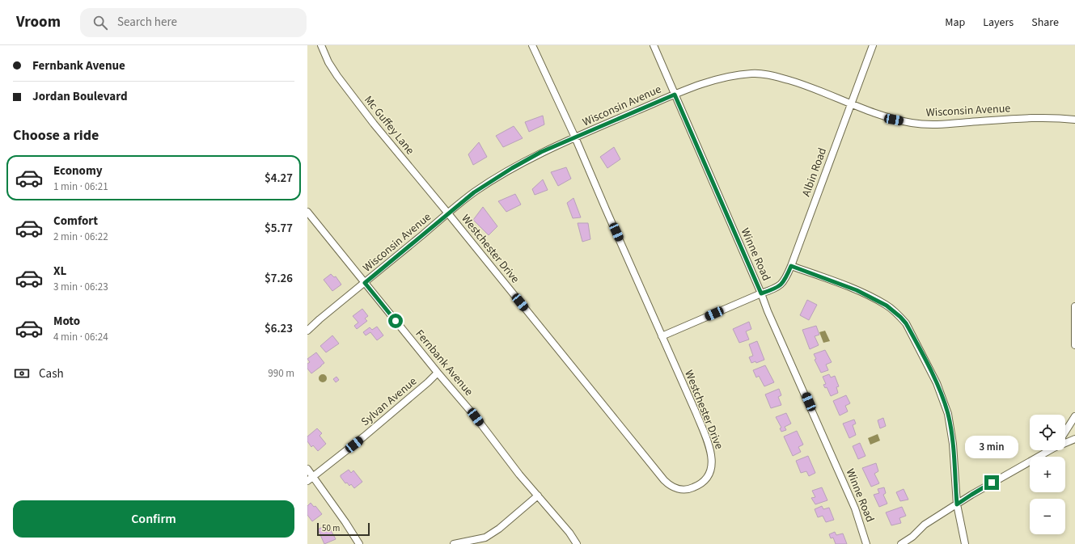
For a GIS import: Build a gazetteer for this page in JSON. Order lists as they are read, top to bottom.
{
  "streets": {
    "street": [
      "Wisconsin Avenue",
      "Mc Guffey Lane",
      "Albin Road",
      "Westchester Drive",
      "Winne Road",
      "Fernbank Avenue",
      "Sylvan Avenue"
    ]
  },
  "crossings": [
    ["Wisconsin Avenue", "Mc Guffey Lane"],
    ["Wisconsin Avenue", "Albin Road"],
    ["Wisconsin Avenue", "Westchester Drive"],
    ["Wisconsin Avenue", "Winne Road"],
    ["Wisconsin Avenue", "Fernbank Avenue"],
    ["Mc Guffey Lane", "Westchester Drive"],
    ["Albin Road", "Westchester Drive"],
    ["Albin Road", "Winne Road"],
    ["Fernbank Avenue", "Sylvan Avenue"]
  ],
  "scale_bar": "50 m",
  "page": {
    "header": "Vroom",
    "search": "Search here",
    "nav": ["Map", "Layers", "Share"],
    "banner": ["Fernbank Avenue", "Jordan Boulevard"],
    "heading": "Choose a ride",
    "list": [
      {
        "name": "Economy",
        "note": "1 min · 06:21",
        "value": "$4.27"
      },
      {
        "name": "Comfort",
        "note": "2 min · 06:22",
        "value": "$5.77"
      },
      {
        "name": "XL",
        "note": "3 min · 06:23",
        "value": "$7.26"
      },
      {
        "name": "Moto",
        "note": "4 min · 06:24",
        "value": "$6.23"
      }
    ],
    "pay": ["Cash", "990 m"],
    "map_buttons": ["+", "−"],
    "bubble": "3 min",
    "buttons": "Confirm",
    "scale": "50 m"
  }
}
